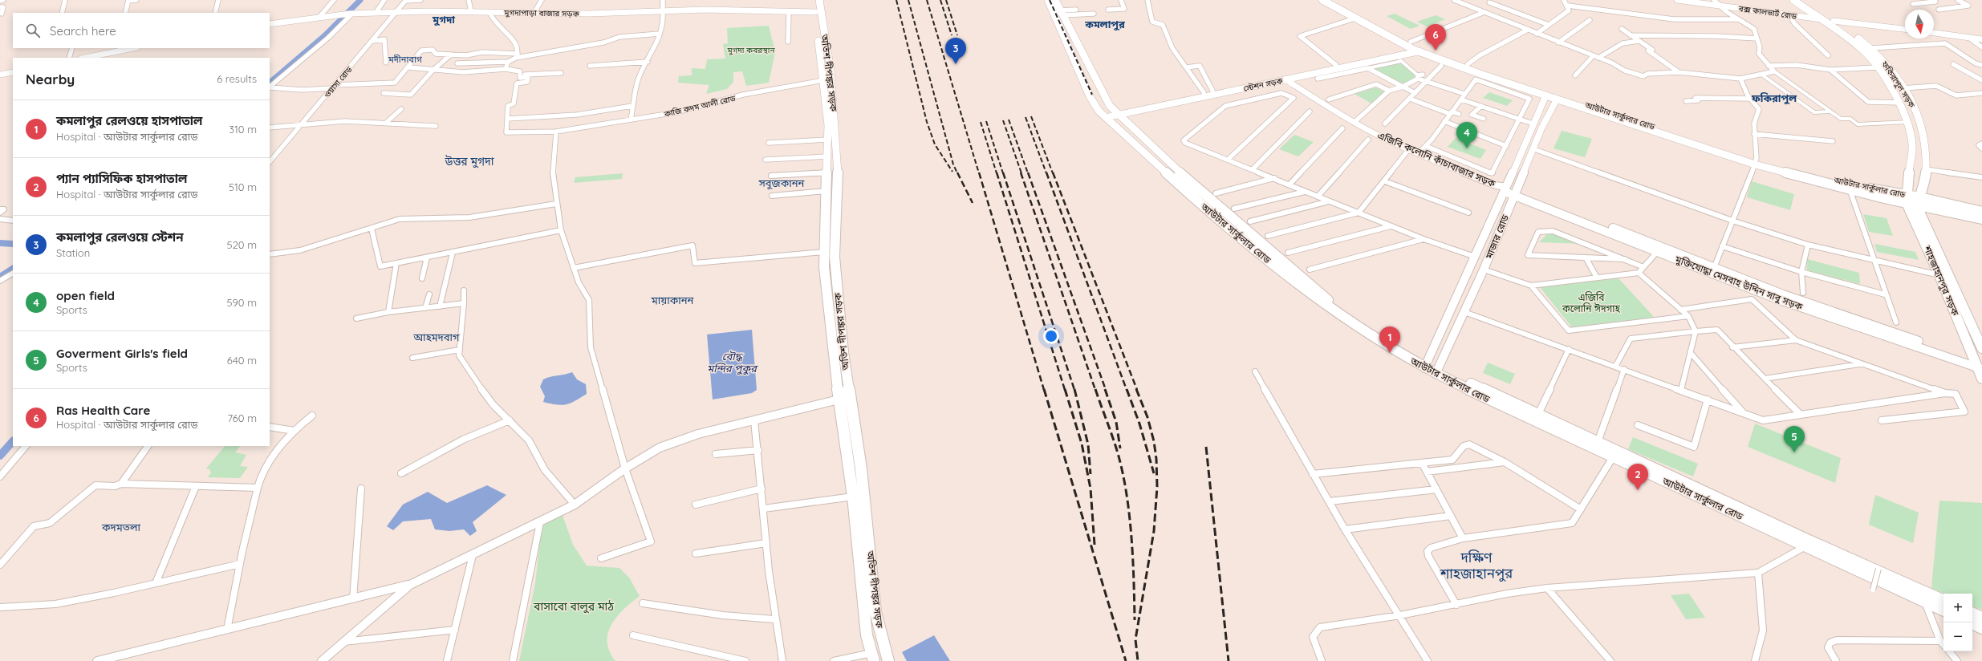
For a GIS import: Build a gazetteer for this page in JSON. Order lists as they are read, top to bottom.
{
  "streets": {
    "main road": [
      "অতিশ দীপঙ্কর সড়ক",
      "স্টেশন সড়ক",
      "ফকিরাপুল সড়ক",
      "আউটার সার্কুলার রোড",
      "মাজার রোড",
      "শাহজাহানপুর সড়ক",
      "মুক্তিযোদ্ধা মেসবাহ উদ্দিন সাবু সড়ক"
    ],
    "street": [
      "বক্স কালভার্ট রোড",
      "মুগদাপাড়া বাজার সড়ক",
      "ওয়াসা রোড",
      "কাজি কদম আলী রোড",
      "এজিবি কলোনি কাঁচাবাজার সড়ক"
    ]
  },
  "crossings": [
    ["বক্স কালভার্ট রোড", "ফকিরাপুল সড়ক"],
    ["মুগদাপাড়া বাজার সড়ক", "অতিশ দীপঙ্কর সড়ক"],
    ["মুগদাপাড়া বাজার সড়ক", "ওয়াসা রোড"],
    ["অতিশ দীপঙ্কর সড়ক", "কাজি কদম আলী রোড"],
    ["স্টেশন সড়ক", "আউটার সার্কুলার রোড"],
    ["স্টেশন সড়ক", "এজিবি কলোনি কাঁচাবাজার সড়ক"],
    ["ফকিরাপুল সড়ক", "আউটার সার্কুলার রোড"],
    ["ফকিরাপুল সড়ক", "শাহজাহানপুর সড়ক"],
    ["আউটার সার্কুলার রোড", "মাজার রোড"],
    ["আউটার সার্কুলার রোড", "শাহজাহানপুর সড়ক"],
    ["এজিবি কলোনি কাঁচাবাজার সড়ক", "মাজার রোড"],
    ["এজিবি কলোনি কাঁচাবাজার সড়ক", "মুক্তিযোদ্ধা মেসবাহ উদ্দিন সাবু সড়ক"],
    ["মাজার রোড", "মুক্তিযোদ্ধা মেসবাহ উদ্দিন সাবু সড়ক"],
    ["শাহজাহানপুর সড়ক", "মুক্তিযোদ্ধা মেসবাহ উদ্দিন সাবু সড়ক"]
  ],
  "districts": [
    "মুগদা",
    "কমলাপুর",
    "মদীনাবাগ",
    "ফকিরাপুল",
    "উত্তর মুগদা",
    "সবুজকানন",
    "মায়াকানন",
    "আহমদবাগ",
    "কদমতলা",
    "দক্ষিণ শাহজাহানপুর"
  ],
  "water": ["বৌদ্ধ মন্দির পুকুর"],
  "parks": ["মুগদা কবরস্থান", "এজিবি কলোনি ঈদগাহ", "বাসাবো বালুর মাঠ"],
  "north": "bottom",
  "page": {
    "search": "Search here",
    "pins": [
      "6",
      "3",
      "4",
      "1",
      "5",
      "2"
    ],
    "heading": ["Nearby", "6 results"],
    "list": [
      {
        "mark": "1",
        "name": "কমলাপুর রেলওয়ে হাসপাতাল",
        "note": "Hospital · আউটার সার্কুলার রোড",
        "value": "310 m"
      },
      {
        "mark": "2",
        "name": "প্যান প্যাসিফিক হাসপাতাল",
        "note": "Hospital · আউটার সার্কুলার রোড",
        "value": "510 m"
      },
      {
        "mark": "3",
        "name": "কমলাপুর রেলওয়ে স্টেশন",
        "note": "Station",
        "value": "520 m"
      },
      {
        "mark": "4",
        "name": "open field",
        "note": "Sports",
        "value": "590 m"
      },
      {
        "mark": "5",
        "name": "Goverment Girls's field",
        "note": "Sports",
        "value": "640 m"
      },
      {
        "mark": "6",
        "name": "Ras Health Care",
        "note": "Hospital · আউটার সার্কুলার রোড",
        "value": "760 m"
      }
    ],
    "map_buttons": ["+", "−"]
  }
}
